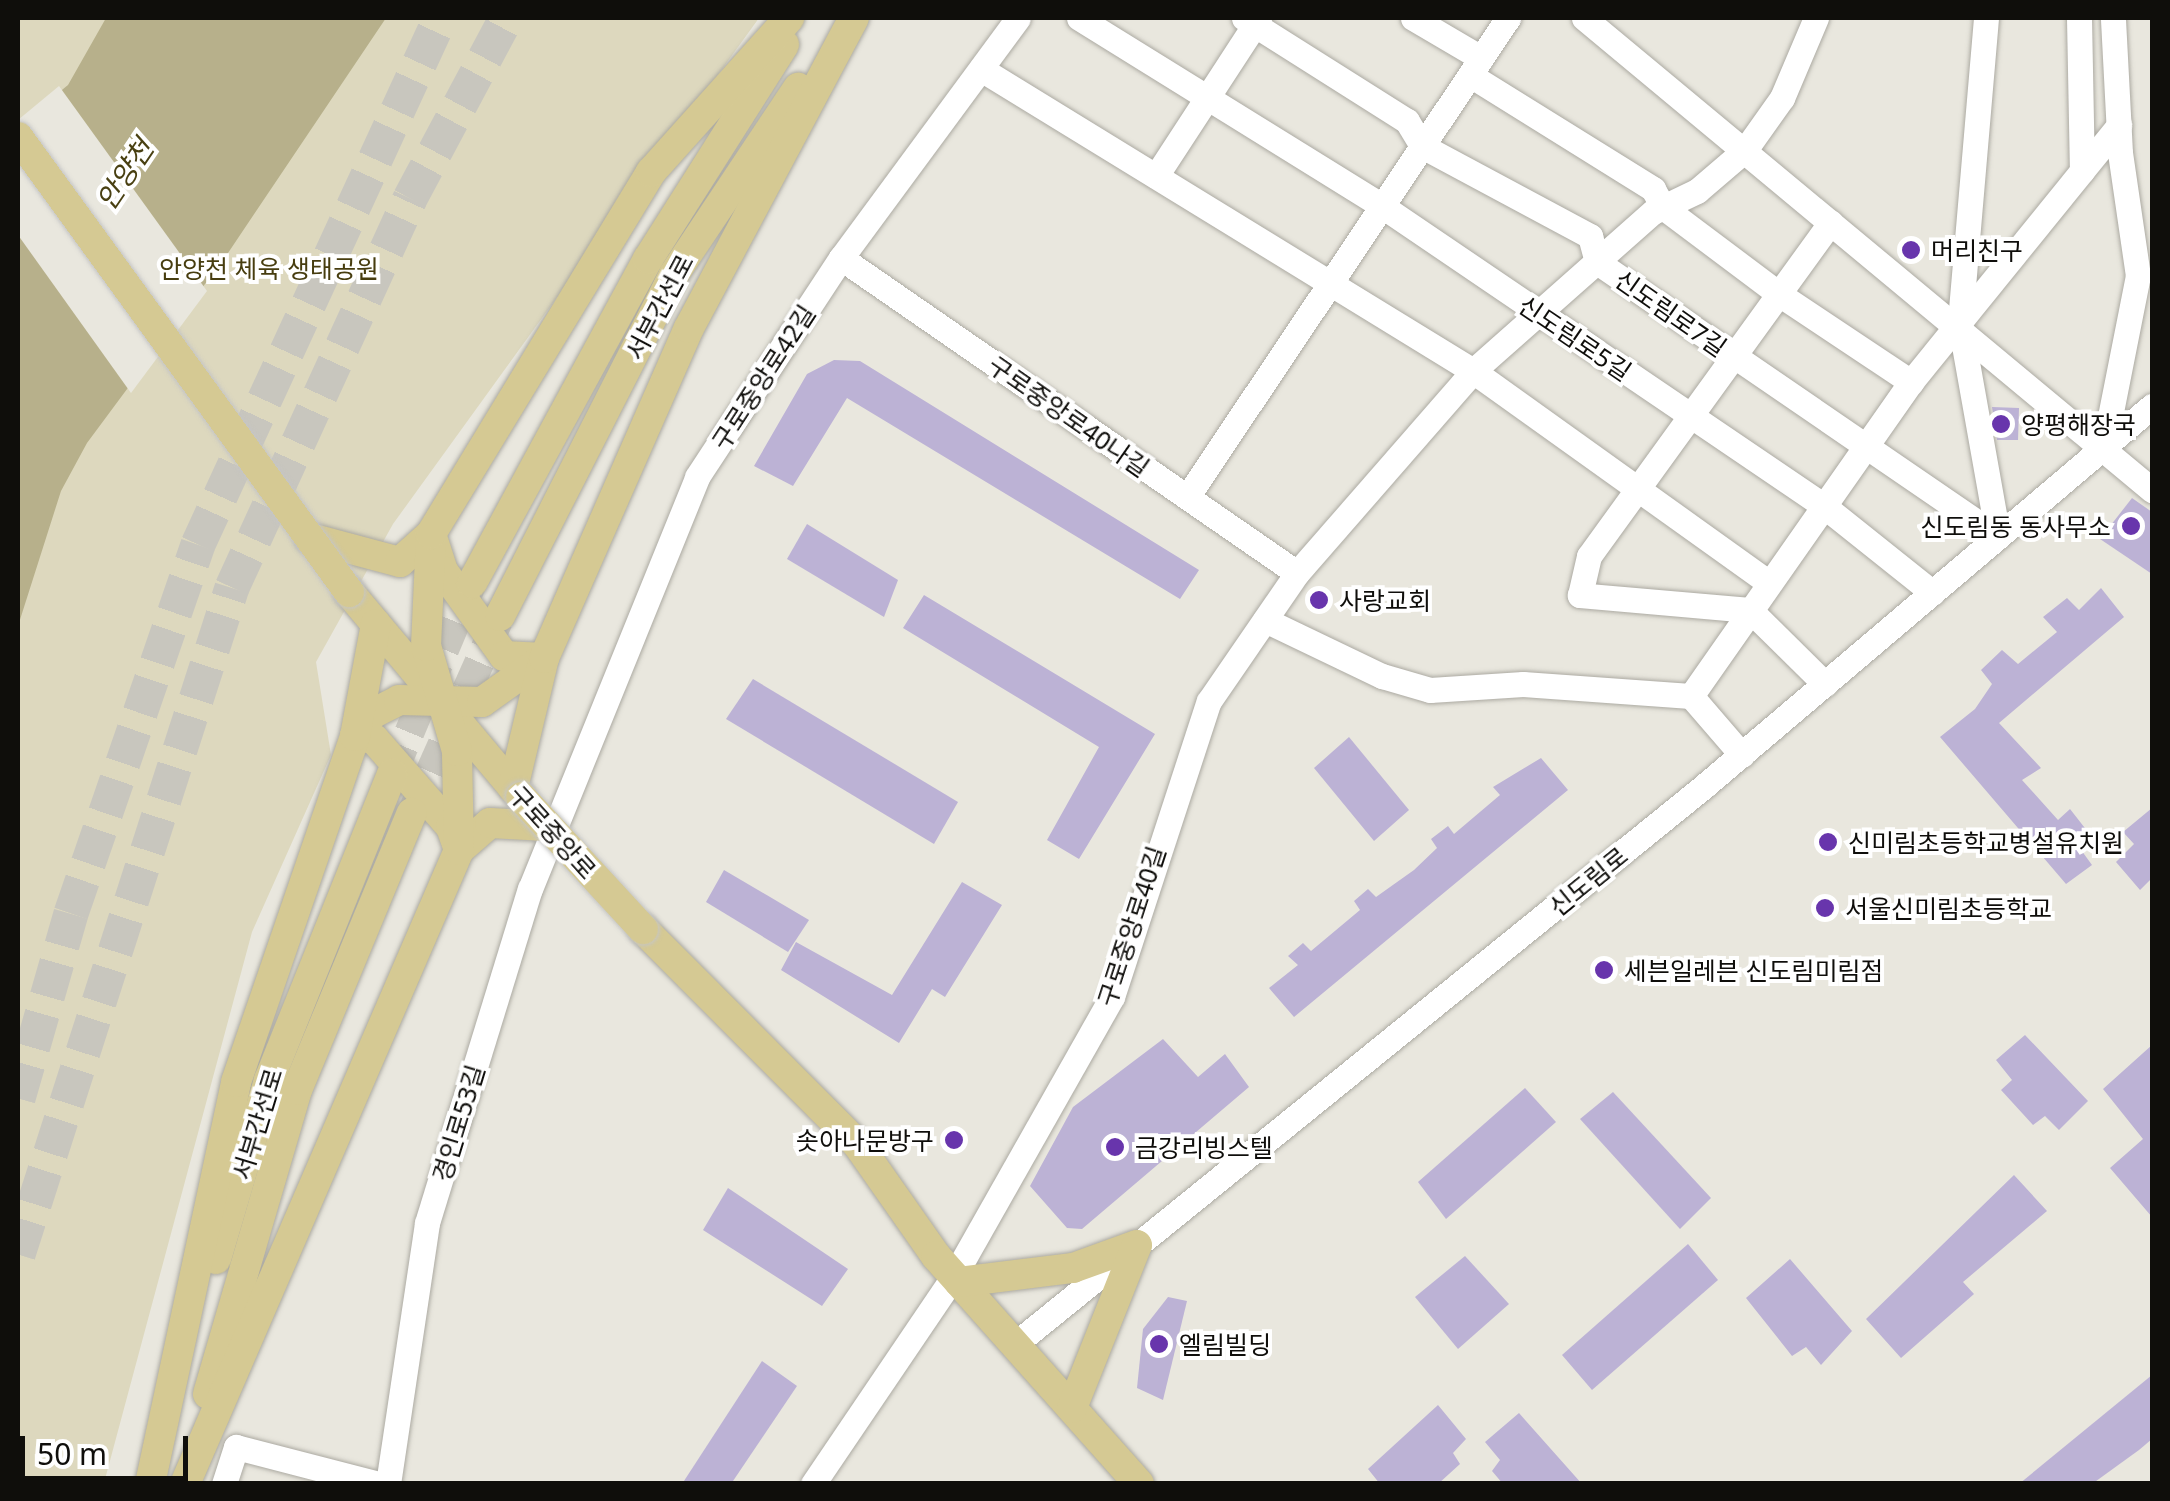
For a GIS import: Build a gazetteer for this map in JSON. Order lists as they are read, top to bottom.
{
  "streets": {
    "main road": ["서부간선로", "구로중앙로"],
    "street": [
      "신도림로7길",
      "신도림로5길",
      "구로중앙로42길",
      "구로중앙로40나길",
      "신도림로",
      "구로중앙로40길",
      "경인로53길"
    ]
  },
  "crossings": [
    ["신도림로7길", "신도림로"],
    ["신도림로7길", "구로중앙로40길"],
    ["신도림로5길", "신도림로"],
    ["신도림로5길", "구로중앙로40길"],
    ["구로중앙로42길", "구로중앙로40나길"],
    ["구로중앙로42길", "경인로53길"],
    ["구로중앙로40나길", "구로중앙로40길"],
    ["구로중앙로", "신도림로"],
    ["구로중앙로", "구로중앙로40길"]
  ],
  "water": ["안양천"],
  "parks": ["안양천 체육 생태공원"],
  "places": [
    "머리친구",
    "양평해장국",
    "신도림동 동사무소",
    "사랑교회",
    "신미림초등학교병설유치원",
    "서울신미림초등학교",
    "세븐일레븐 신도림미림점",
    "솟아나문방구",
    "금강리빙스텔",
    "엘림빌딩"
  ],
  "scale_bar": "50 m"
}
